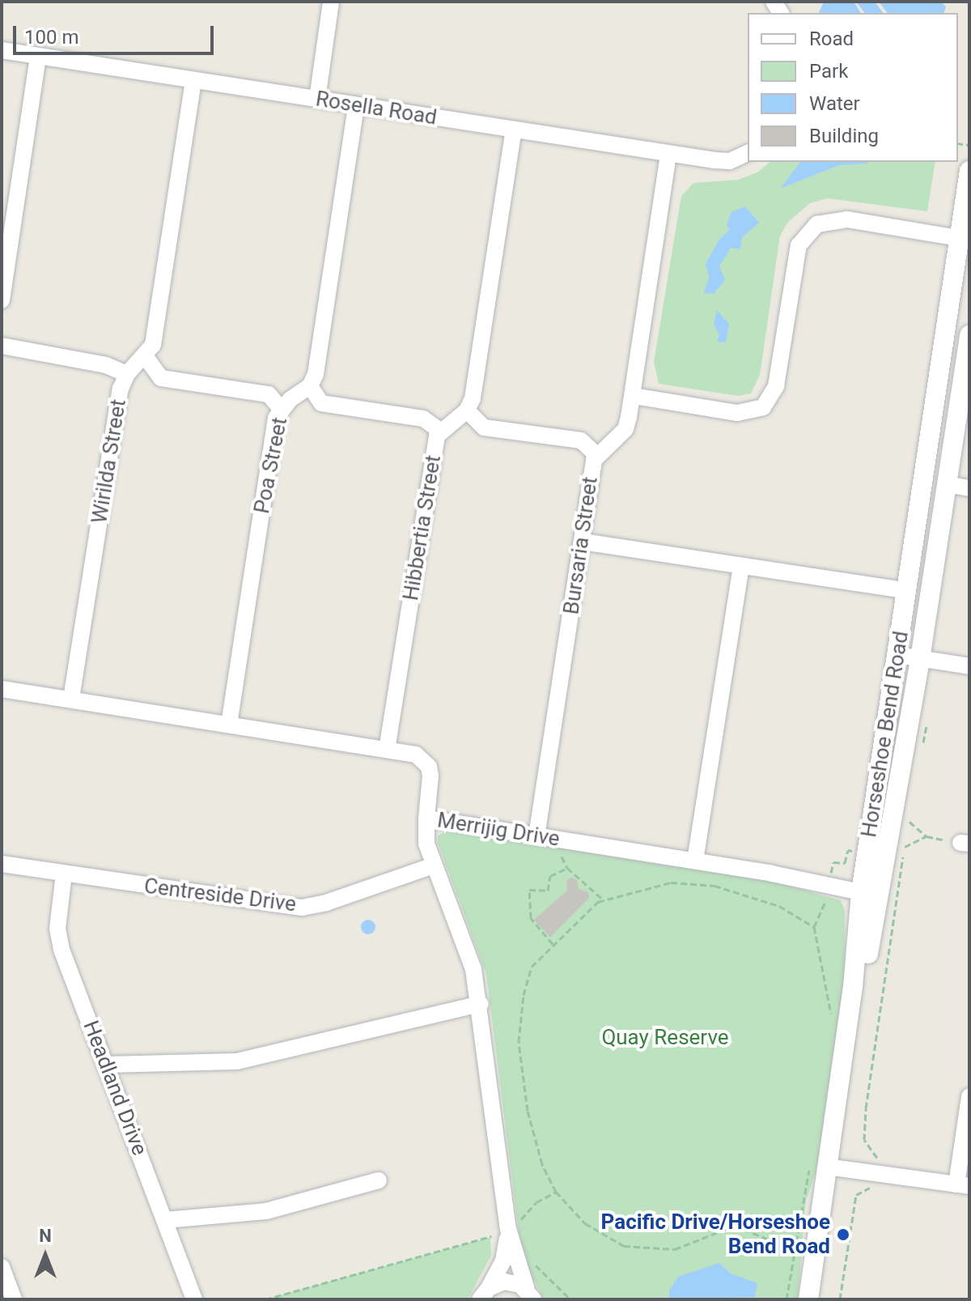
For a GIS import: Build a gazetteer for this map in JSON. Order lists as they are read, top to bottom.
{
  "streets": {
    "street": [
      "Rosella Road",
      "Wirilda Street",
      "Poa Street",
      "Hibbertia Street",
      "Bursaria Street",
      "Horseshoe Bend Road",
      "Merrijig Drive",
      "Centreside Drive",
      "Headland Drive"
    ]
  },
  "crossings": [
    ["Rosella Road", "Wirilda Street"],
    ["Rosella Road", "Bursaria Street"],
    ["Wirilda Street", "Merrijig Drive"],
    ["Poa Street", "Merrijig Drive"],
    ["Hibbertia Street", "Merrijig Drive"],
    ["Bursaria Street", "Merrijig Drive"],
    ["Horseshoe Bend Road", "Merrijig Drive"],
    ["Centreside Drive", "Headland Drive"]
  ],
  "parks": ["Quay Reserve"],
  "places": ["Pacific Drive/Horseshoe Bend Road"],
  "legend": [
    "Road",
    "Park",
    "Water",
    "Building"
  ],
  "scale_bar": "100 m",
  "north": "top"
}
